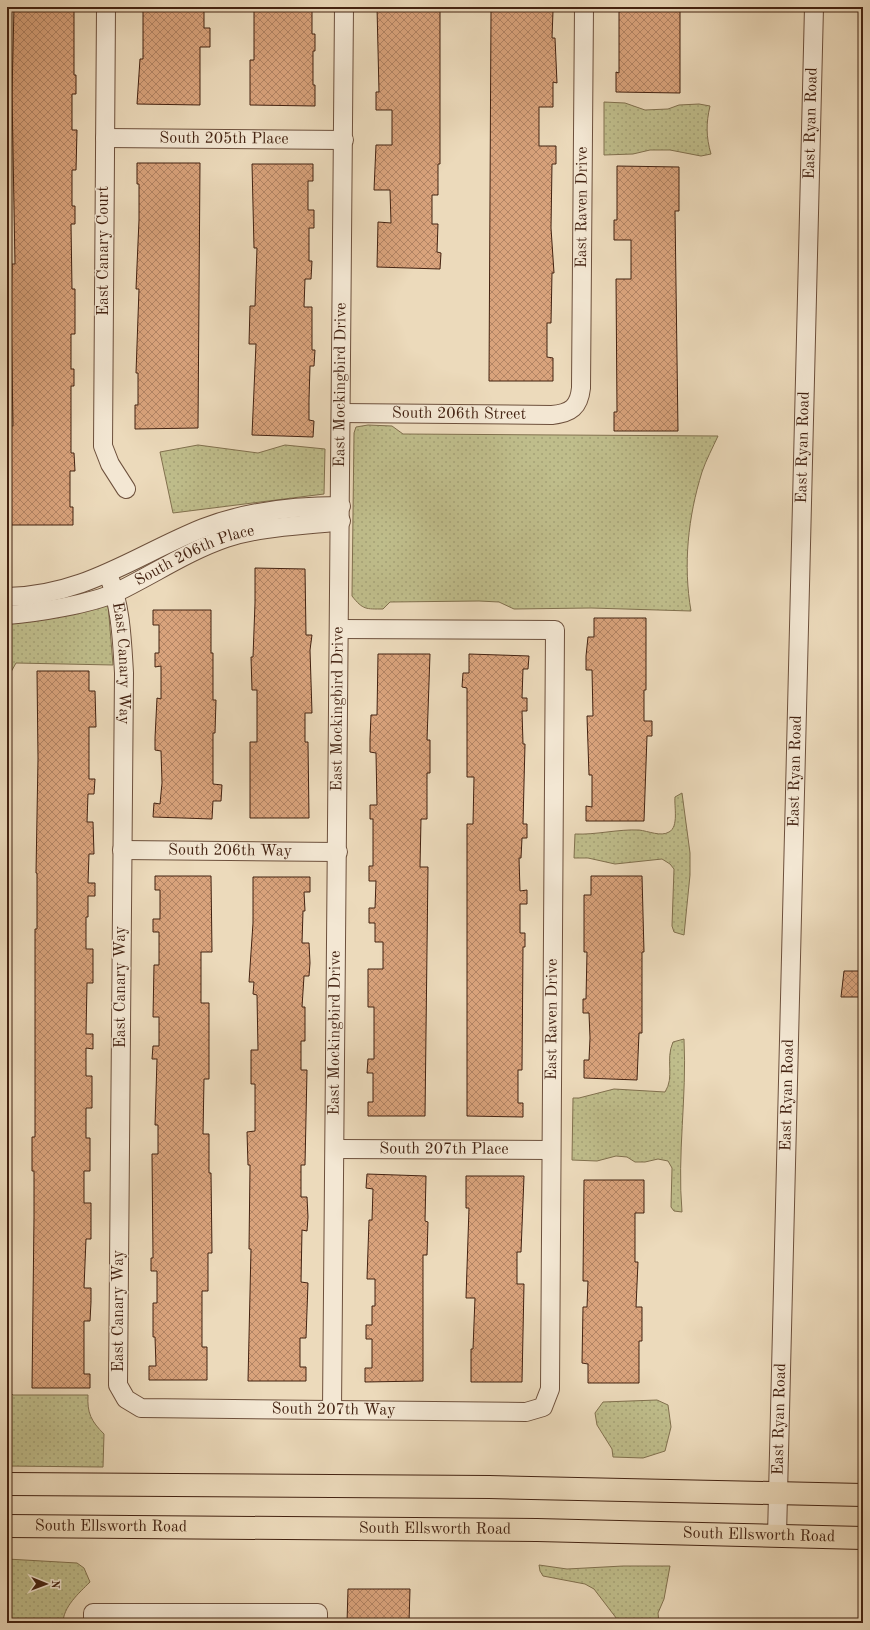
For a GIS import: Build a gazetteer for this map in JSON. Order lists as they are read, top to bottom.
{
  "streets": {
    "main road": ["South Ellsworth Road"],
    "street": [
      "East Ryan Road",
      "South 205th Place",
      "East Raven Drive",
      "East Canary Court",
      "East Mockingbird Drive",
      "South 206th Street",
      "South 206th Place",
      "East Canary Way",
      "South 206th Way",
      "South 207th Place",
      "South 207th Way"
    ]
  },
  "crossings": [
    ["East Ryan Road", "South Ellsworth Road"],
    ["South 205th Place", "East Canary Court"],
    ["South 205th Place", "East Mockingbird Drive"],
    ["East Raven Drive", "East Mockingbird Drive"],
    ["East Raven Drive", "South 206th Street"],
    ["East Raven Drive", "South 207th Place"],
    ["East Raven Drive", "South 207th Way"],
    ["East Mockingbird Drive", "South 206th Street"],
    ["East Mockingbird Drive", "South 206th Place"],
    ["East Mockingbird Drive", "South 206th Way"],
    ["East Mockingbird Drive", "South 207th Place"],
    ["East Mockingbird Drive", "South 207th Way"],
    ["South 206th Place", "East Canary Way"],
    ["East Canary Way", "South 206th Way"],
    ["East Canary Way", "South 207th Way"]
  ],
  "north": "right"
}
